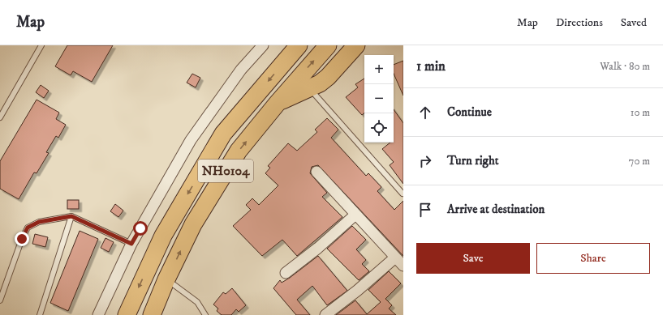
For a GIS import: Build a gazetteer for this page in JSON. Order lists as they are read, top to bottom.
{
  "streets": {
    "highway": ["NH0104"]
  },
  "page": {
    "header": "Map",
    "nav": ["Map", "Directions", "Saved"],
    "heading": ["1 min", "Walk · 80 m"],
    "map_buttons": ["+", "−"],
    "list": [
      ["Continue", "10 m"],
      ["Turn right", "70 m"],
      "Arrive at destination"
    ],
    "buttons": ["Save", "Share"]
  }
}
